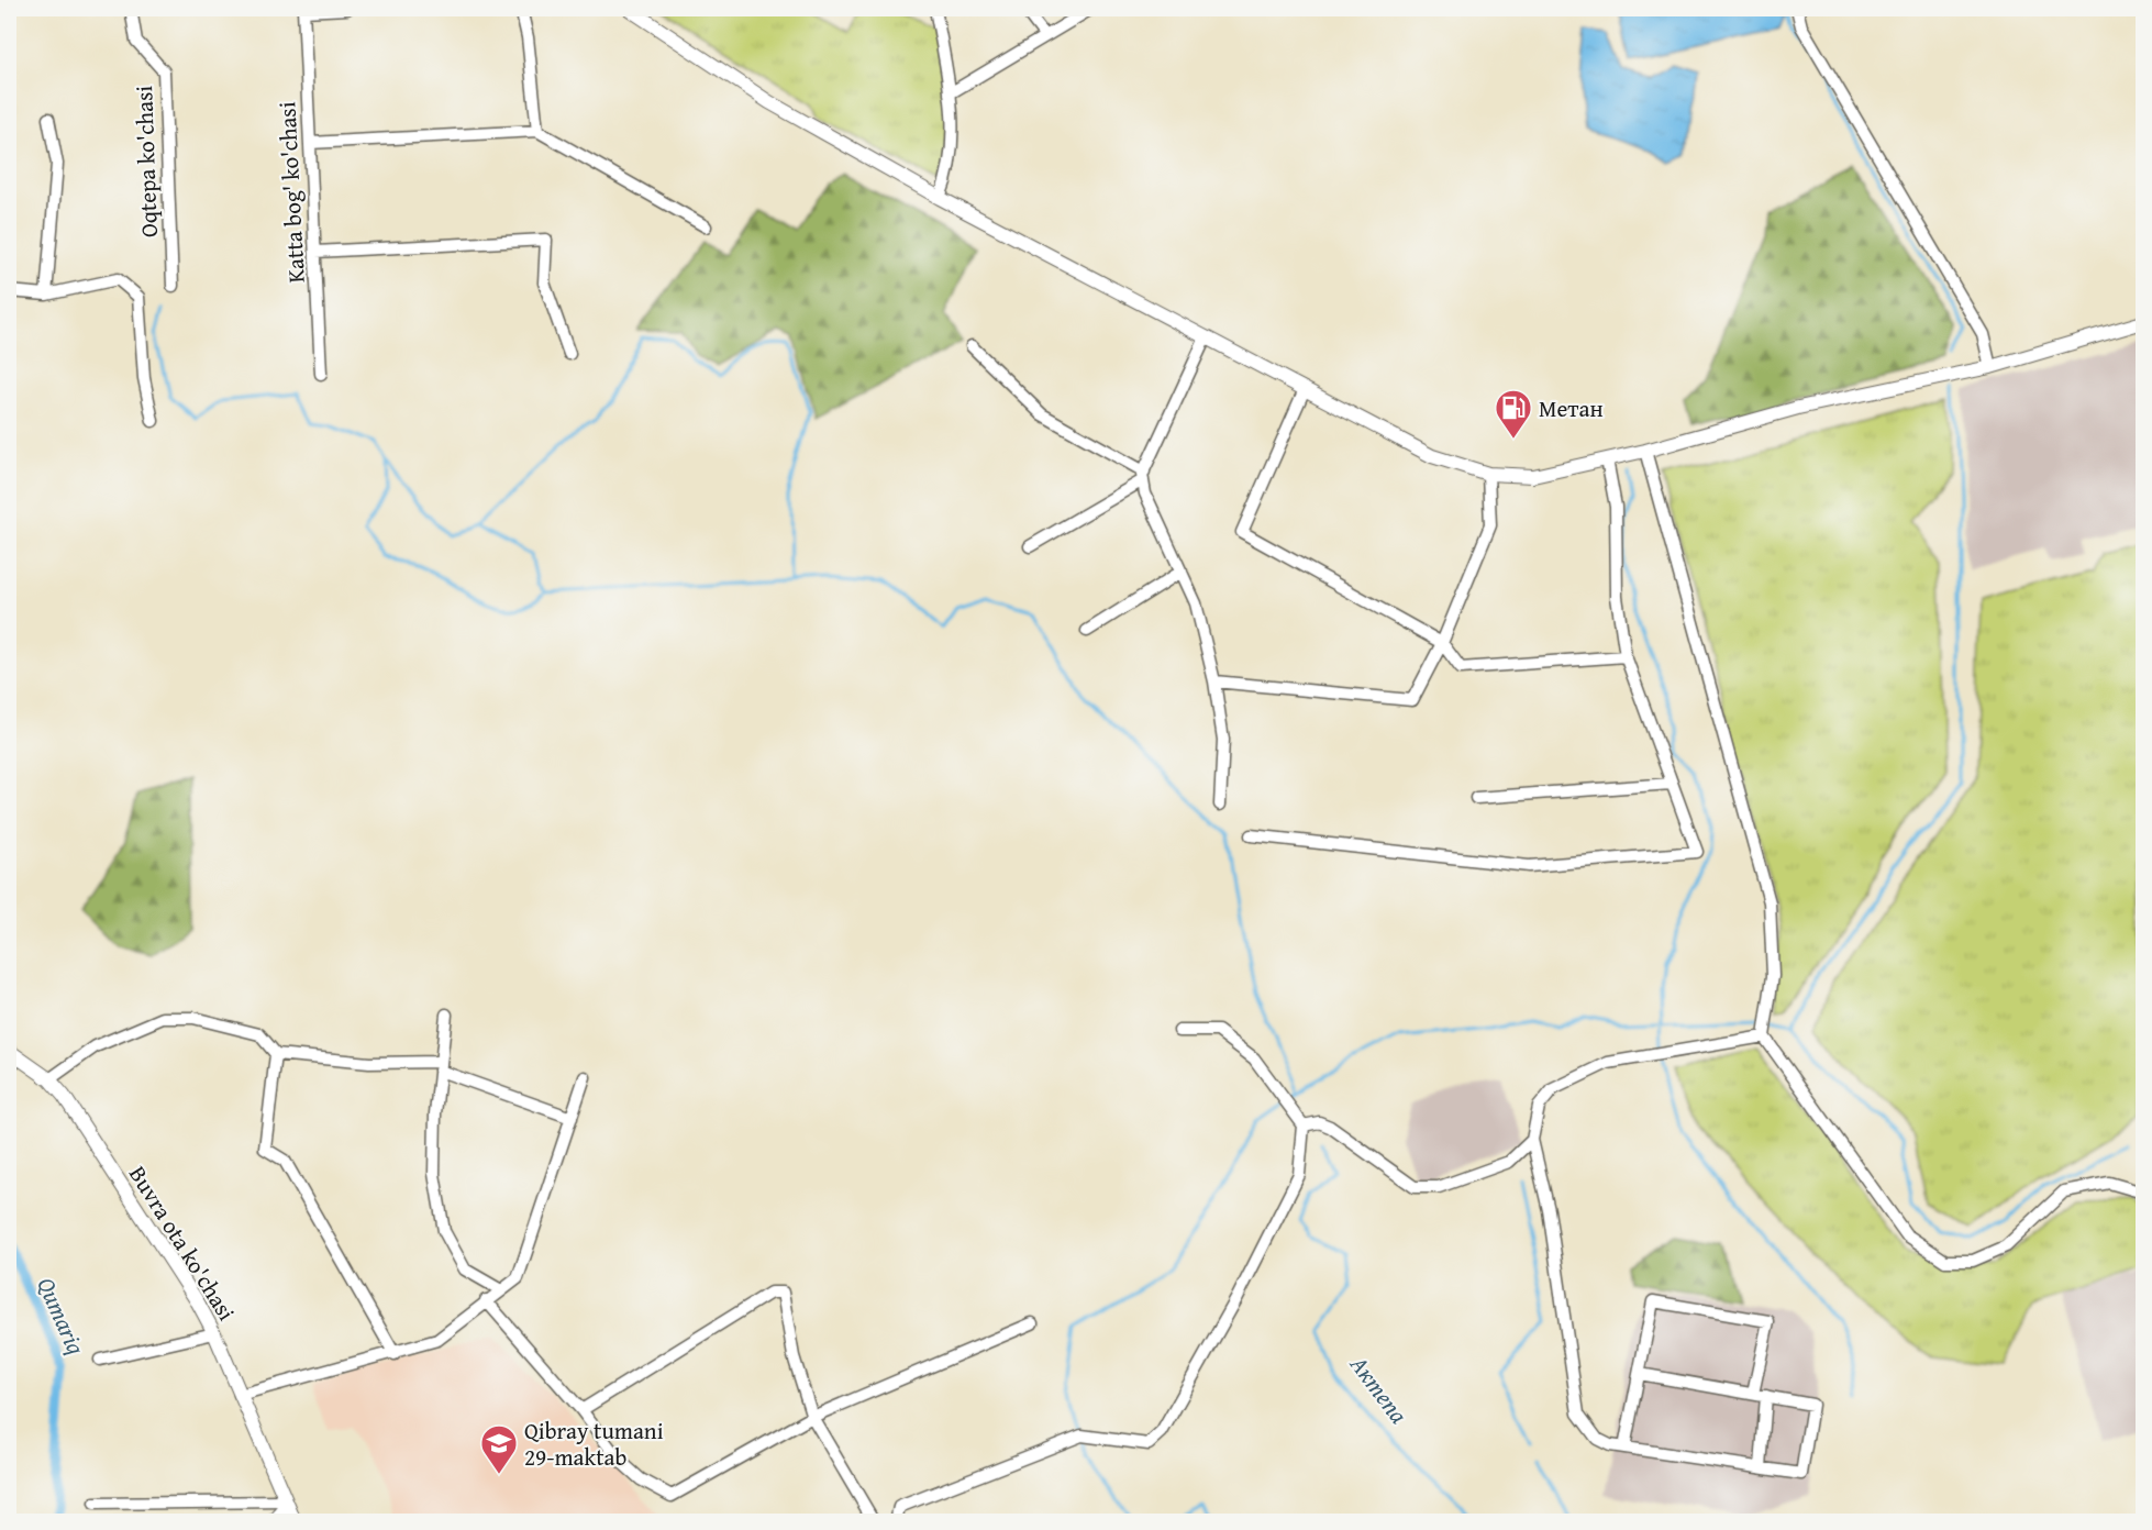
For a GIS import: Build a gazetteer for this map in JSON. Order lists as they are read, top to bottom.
{
  "streets": {
    "main road": ["Buvra ota ko'chasi"],
    "street": ["Oqtepa ko'chasi", "Katta bog' ko'chasi"]
  },
  "water": ["Qumariq", "Актепа"],
  "places": {
    "fuel station": ["Метан"],
    "school or university": ["Qibray tumani 29-maktab"]
  }
}
